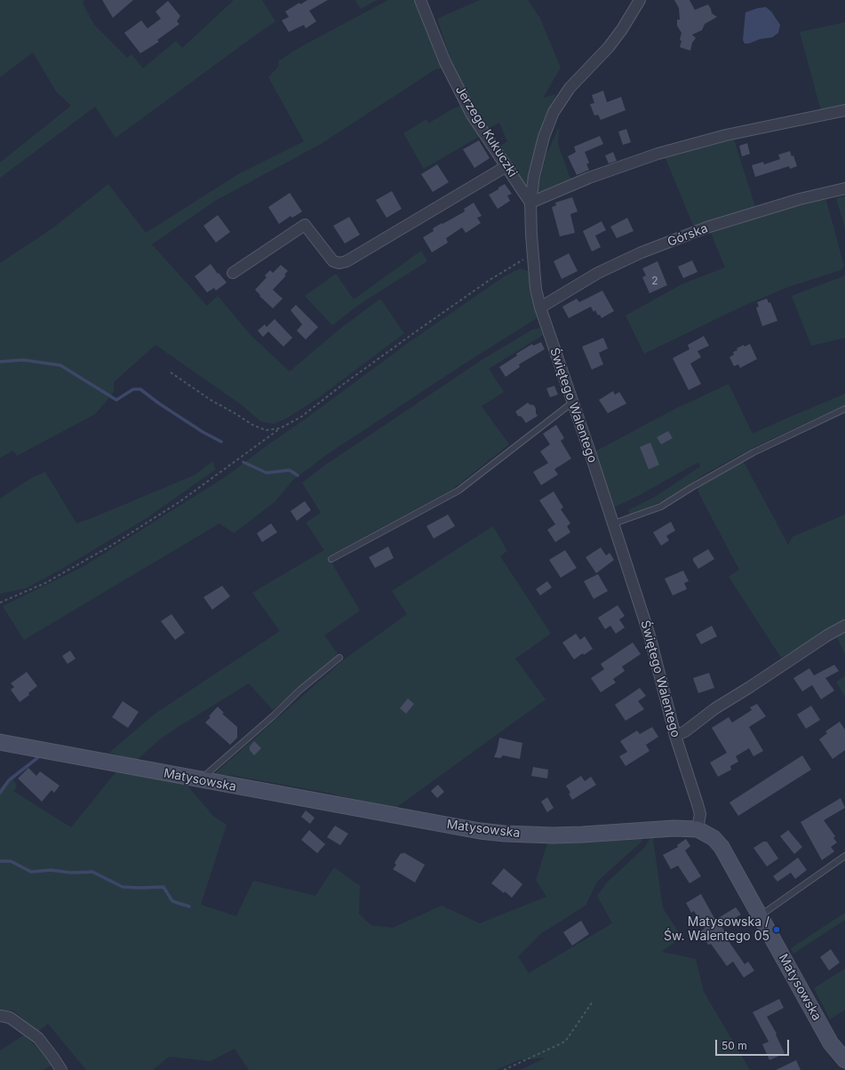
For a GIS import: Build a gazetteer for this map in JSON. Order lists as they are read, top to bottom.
{
  "streets": {
    "street": [
      "Jerzego Kukuczki",
      "Górska",
      "Świętego Walentego",
      "Matysowska"
    ]
  },
  "crossings": [
    ["Jerzego Kukuczki", "Świętego Walentego"],
    ["Górska", "Świętego Walentego"],
    ["Świętego Walentego", "Matysowska"]
  ],
  "places": ["Matysowska / Św. Walentego 05"],
  "house_numbers": ["2"],
  "scale_bar": "50 m"
}
